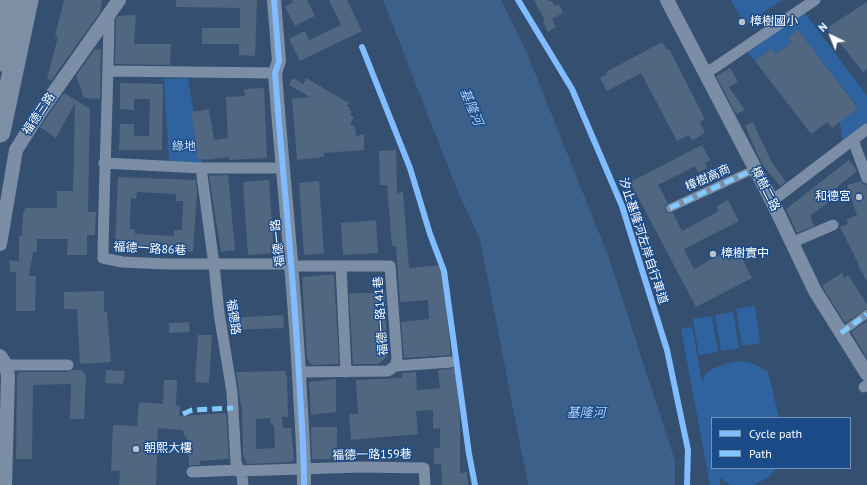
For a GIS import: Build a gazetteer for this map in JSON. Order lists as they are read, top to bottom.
{
  "streets": {
    "street": [
      "福德三路",
      "樟樹高商",
      "樟樹二路",
      "福德一路",
      "福德一路86巷",
      "福德一路141巷",
      "福德路",
      "福德一路159巷"
    ],
    "cycle path": ["汐止基隆河左岸自行車道"]
  },
  "crossings": [
    ["福德三路", "福德一路86巷"],
    ["樟樹高商", "樟樹二路"],
    ["福德一路", "福德一路86巷"],
    ["福德一路", "福德一路141巷"],
    ["福德一路", "福德一路159巷"],
    ["福德一路86巷", "福德一路141巷"],
    ["福德一路86巷", "福德路"]
  ],
  "water": ["基隆河"],
  "parks": ["綠地"],
  "places": [
    "樟樹國小",
    "和德宮",
    "樟樹實中",
    "朝熙大樓"
  ],
  "legend": ["Cycle path", "Path"],
  "north": "top left"
}
